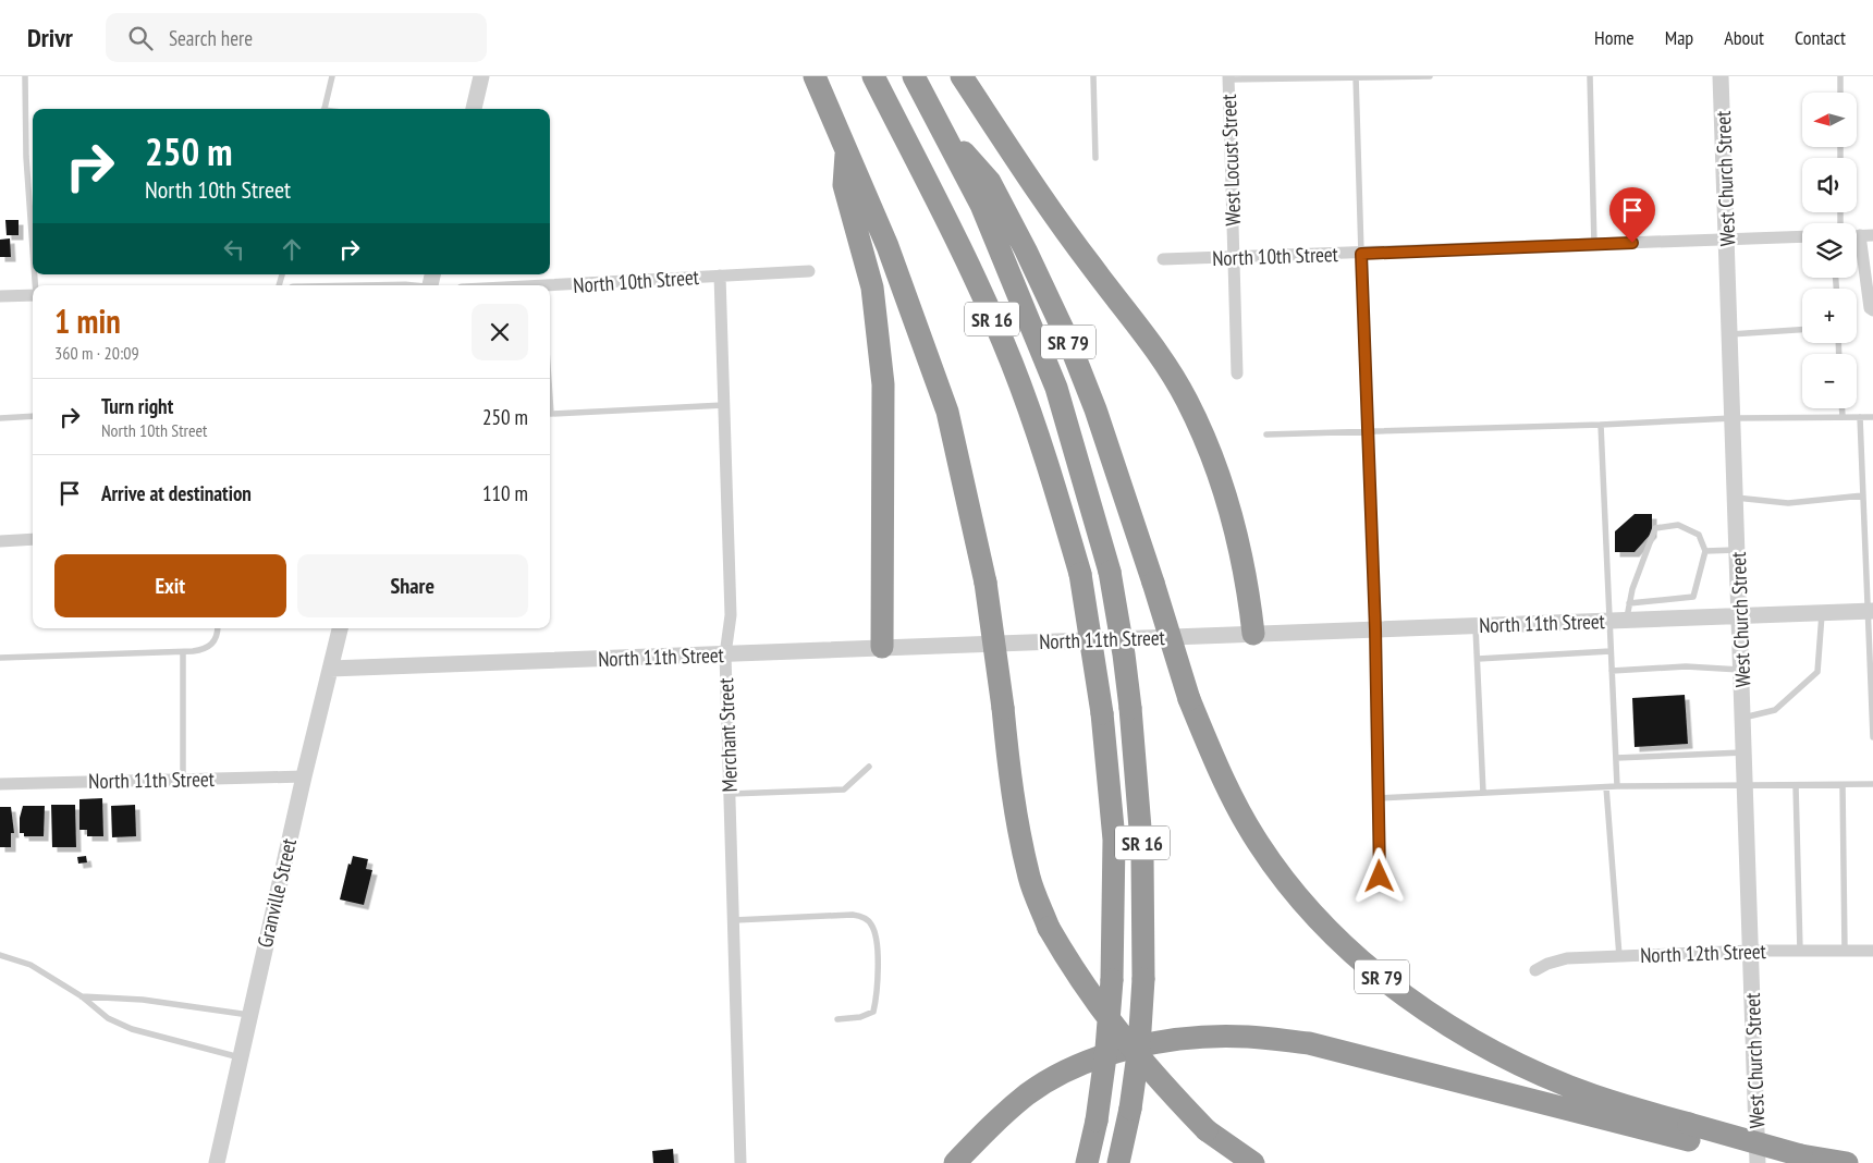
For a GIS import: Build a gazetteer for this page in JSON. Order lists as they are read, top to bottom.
{
  "streets": {
    "highway": ["SR 16", "SR 79"],
    "street": [
      "West Locust Street",
      "West Church Street",
      "North 10th Street",
      "North 11th Street",
      "Merchant Street",
      "Granville Street",
      "North 12th Street"
    ]
  },
  "crossings": [
    ["West Locust Street", "North 10th Street"],
    ["West Church Street", "North 10th Street"],
    ["West Church Street", "North 11th Street"],
    ["West Church Street", "North 12th Street"],
    ["North 10th Street", "Merchant Street"],
    ["SR 16", "SR 79"],
    ["North 11th Street", "Merchant Street"],
    ["North 11th Street", "Granville Street"]
  ],
  "north": "left",
  "page": {
    "header": "Drivr",
    "search": "Search here",
    "nav": [
      "Home",
      "Map",
      "About",
      "Contact"
    ],
    "map_buttons": ["+", "−"],
    "turn": ["250 m", "North 10th Street"],
    "heading": ["1 min", "360 m · 20:09"],
    "list": [
      {
        "name": "Turn right",
        "note": "North 10th Street",
        "value": "250 m"
      },
      {
        "name": "Arrive at destination",
        "value": "110 m"
      }
    ],
    "buttons": ["Exit", "Share"]
  }
}
